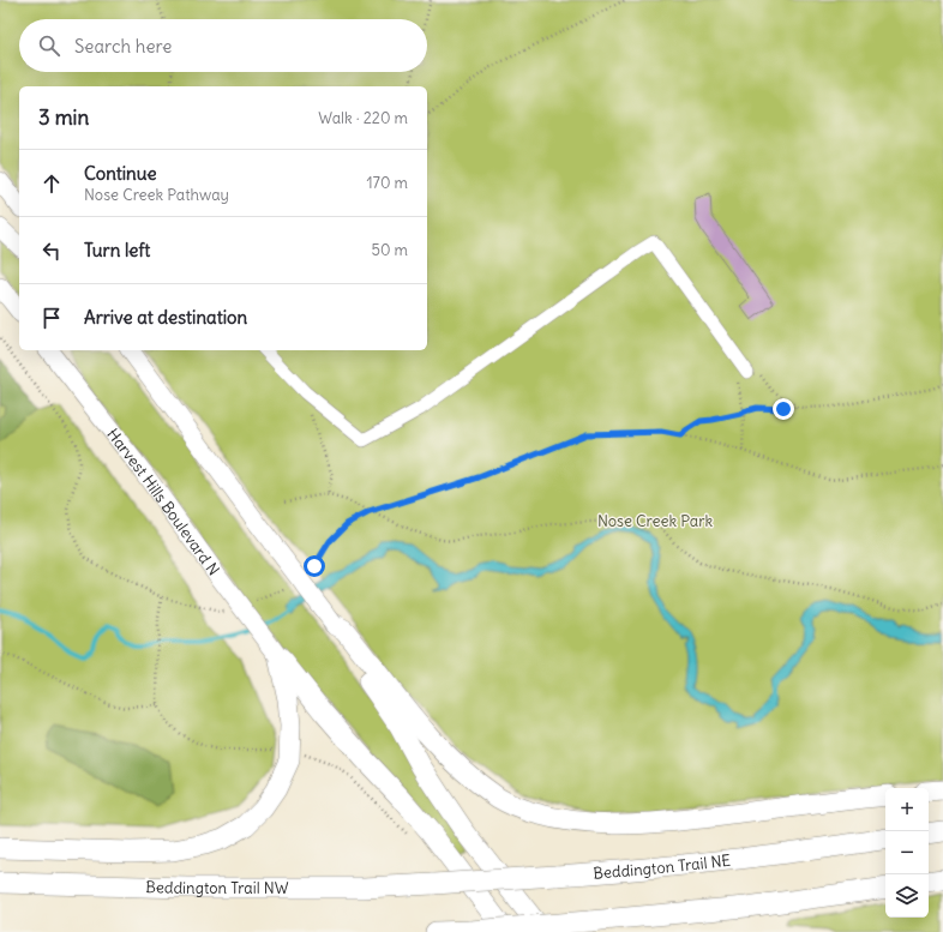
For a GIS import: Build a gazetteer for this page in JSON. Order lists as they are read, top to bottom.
{
  "streets": {
    "main road": ["Harvest Hills Boulevard N", "Beddington Trail NE", "Beddington Trail NW"]
  },
  "crossings": [
    ["Beddington Trail NE", "Beddington Trail NW"]
  ],
  "parks": ["Nose Creek Park"],
  "page": {
    "search": "Search here",
    "heading": ["3 min", "Walk · 220 m"],
    "list": [
      ["Continue", "Nose Creek Pathway", "170 m"],
      ["Turn left", "50 m"],
      "Arrive at destination"
    ],
    "map_buttons": ["+", "−"]
  }
}
